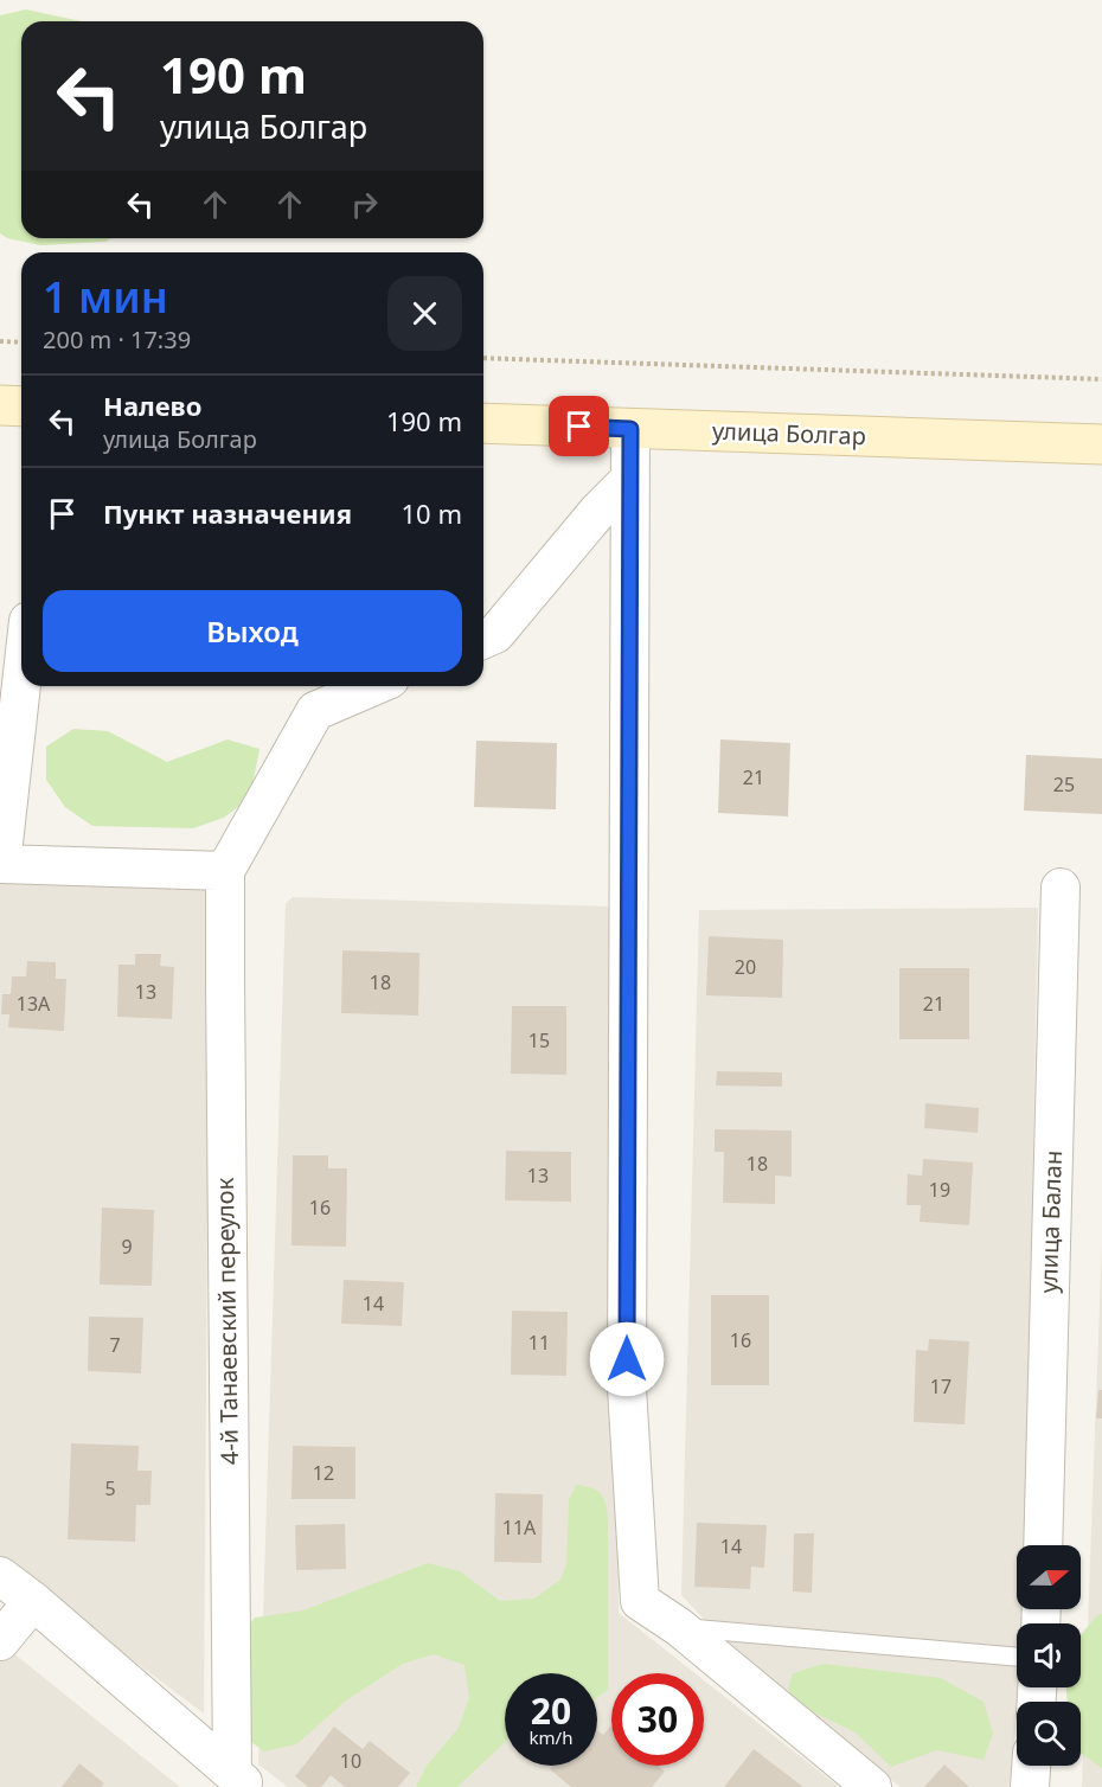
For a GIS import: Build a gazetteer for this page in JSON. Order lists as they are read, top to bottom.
{
  "streets": {
    "street": ["улица Болгар", "улица Балан", "4-й Танаевский переулок"]
  },
  "house_numbers": [
    "21",
    "25",
    "20",
    "18",
    "13",
    "13А",
    "21",
    "15",
    "18",
    "13",
    "19",
    "16",
    "9",
    "14",
    "16",
    "11",
    "7",
    "17",
    "12",
    "5",
    "11А",
    "14",
    "10"
  ],
  "north": "right",
  "page": {
    "turn": ["190 m", "улица Болгар"],
    "heading": ["1 мин", "200 m · 17:39"],
    "list": [
      {
        "name": "Налево",
        "note": "улица Болгар",
        "value": "190 m"
      },
      {
        "name": "Пункт назначения",
        "value": "10 m"
      }
    ],
    "buttons": "Выход",
    "speed": "20 km/h",
    "limit": "30"
  }
}
